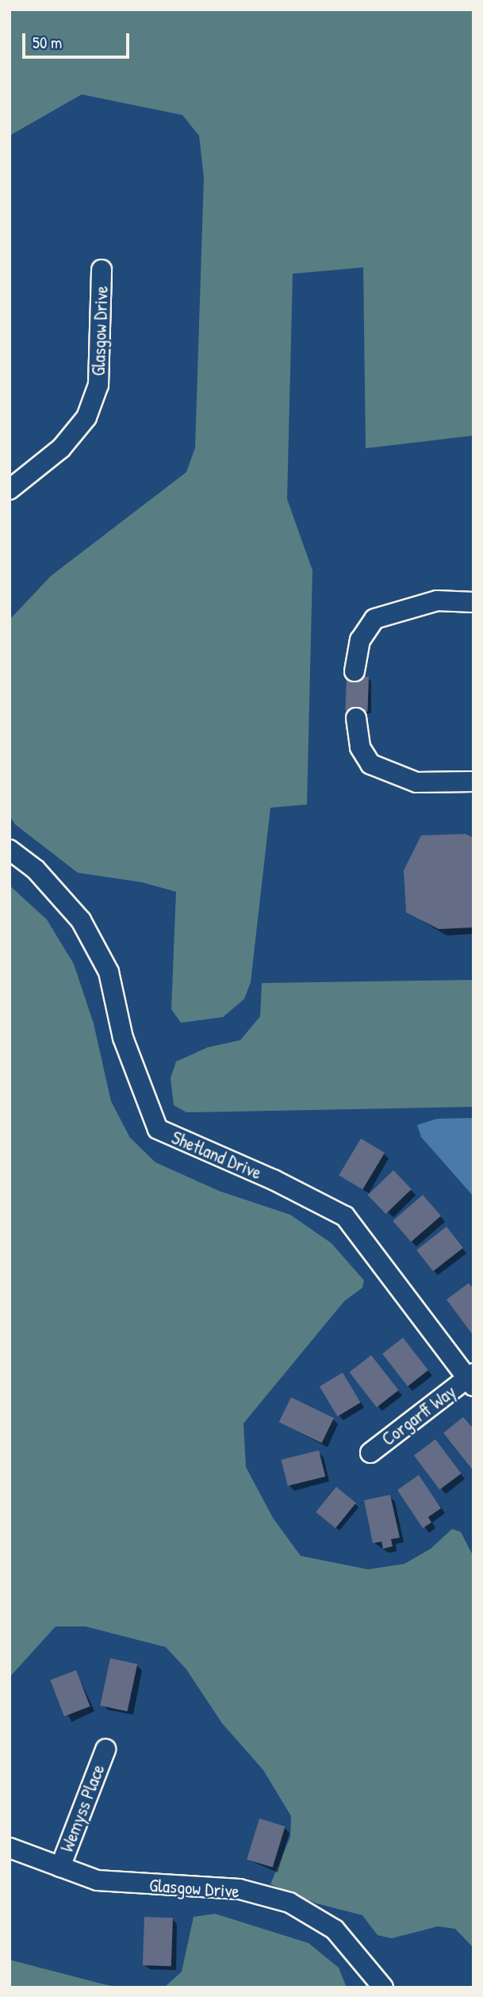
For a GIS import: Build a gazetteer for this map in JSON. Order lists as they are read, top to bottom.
{
  "streets": {
    "street": [
      "Glasgow Drive",
      "Shetland Drive",
      "Corgarff Way",
      "Wemyss Place"
    ]
  },
  "crossings": [
    ["Glasgow Drive", "Wemyss Place"],
    ["Shetland Drive", "Corgarff Way"]
  ],
  "scale_bar": "50 m"
}
